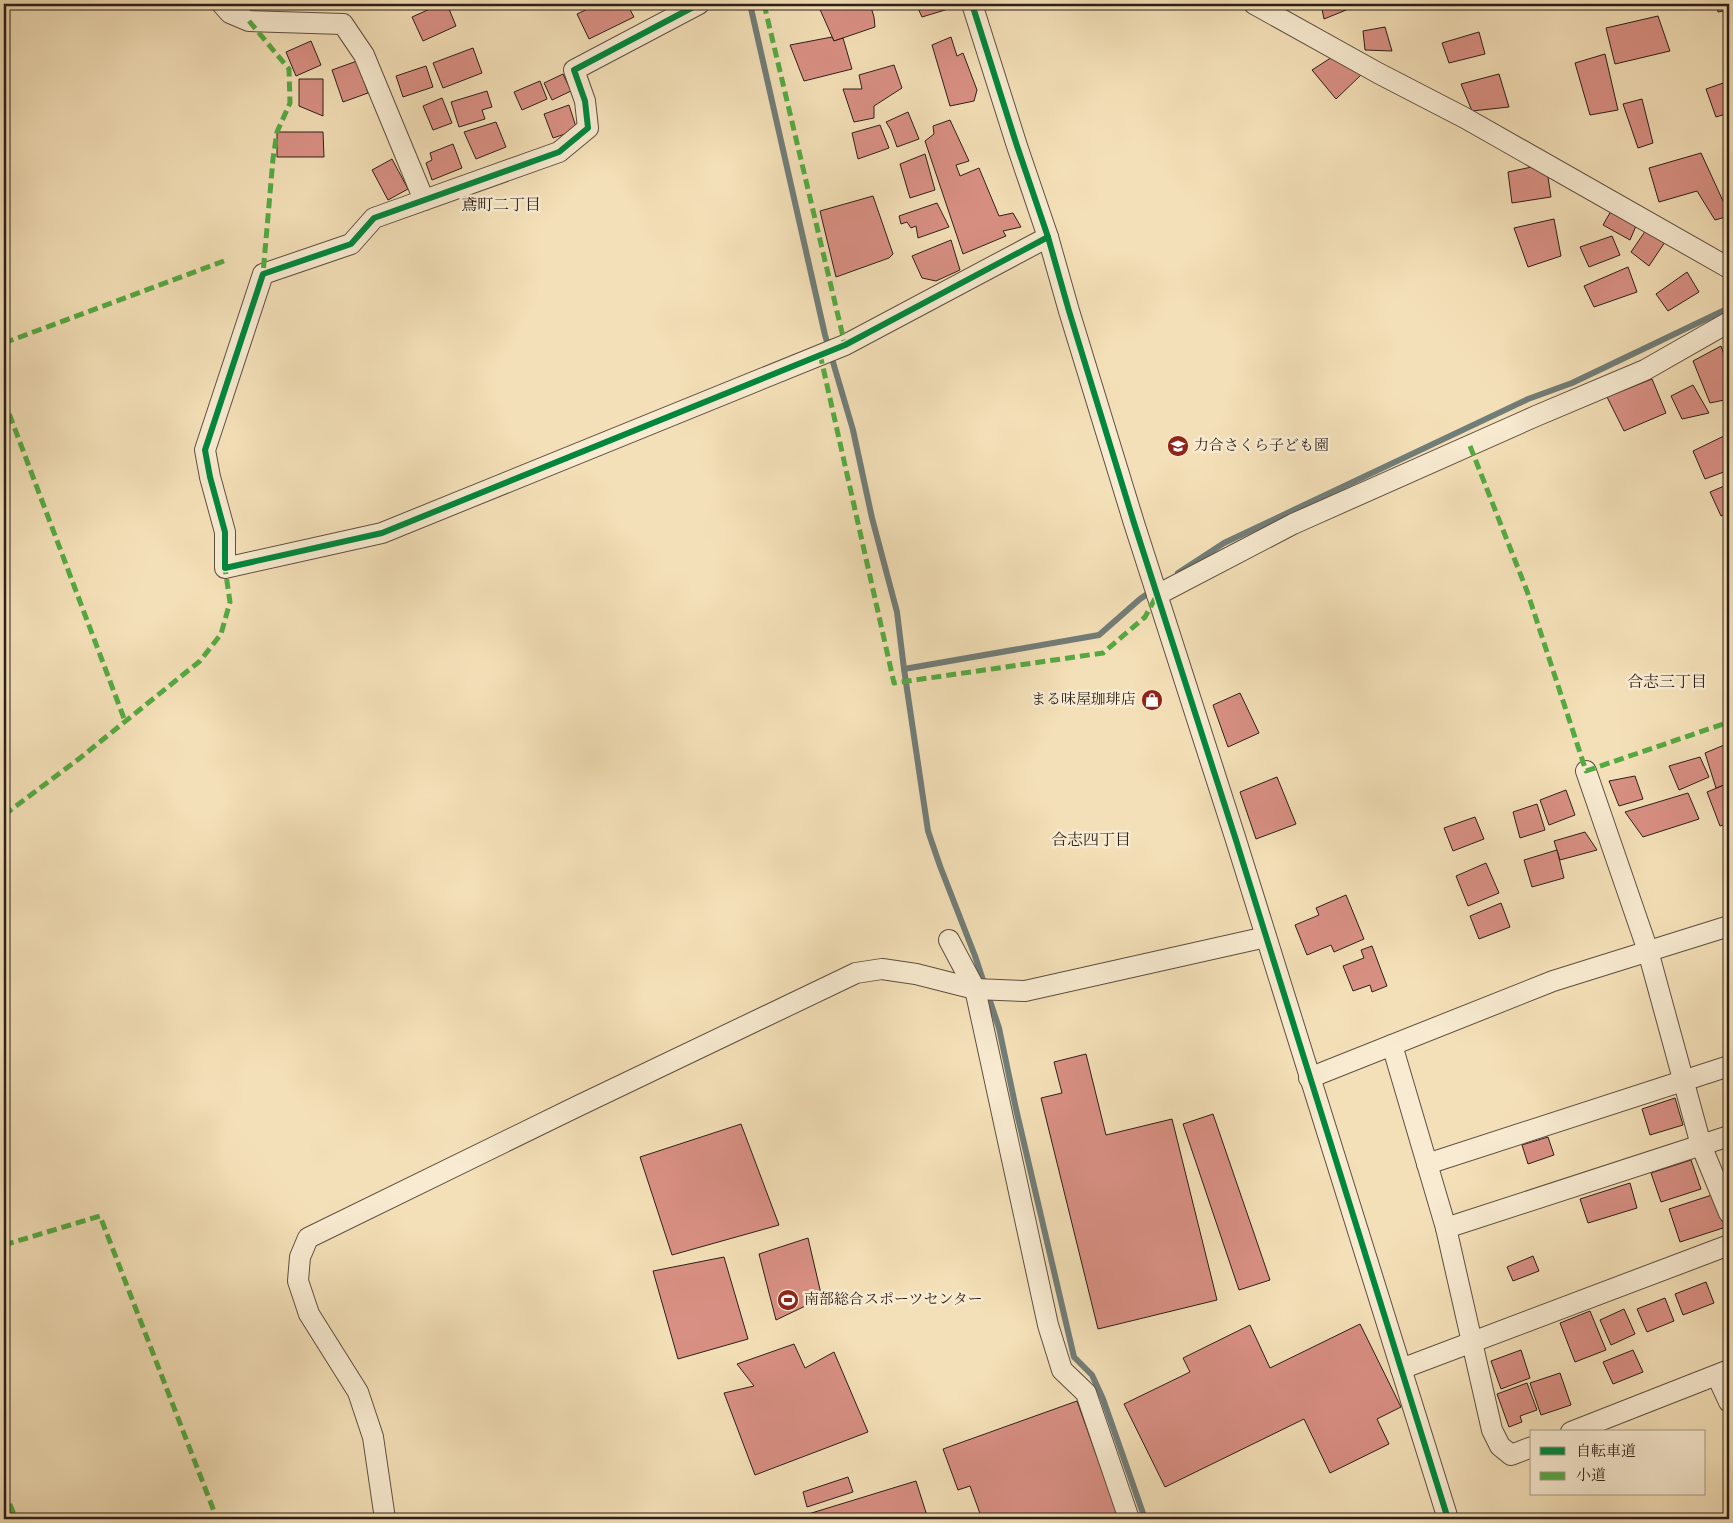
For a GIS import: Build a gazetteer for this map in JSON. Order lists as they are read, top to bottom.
{
  "districts": ["鳶町二丁目", "合志三丁目", "合志四丁目"],
  "places": {
    "school or university": ["力合さくら子ども園"],
    "shop": ["まる味屋珈琲店"],
    "sports": ["南部総合スポーツセンター"]
  },
  "legend": ["自転車道", "小道"]
}
